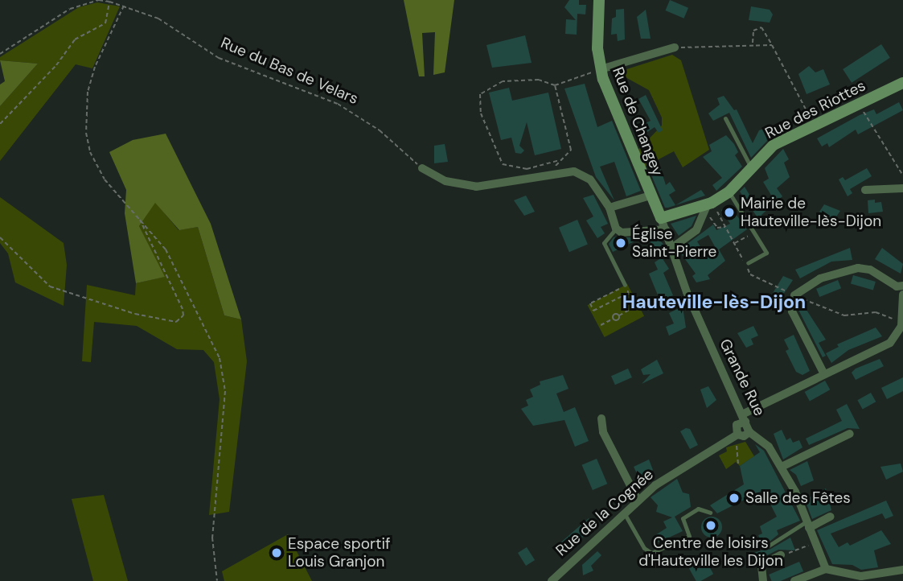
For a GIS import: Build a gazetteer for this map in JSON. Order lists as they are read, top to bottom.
{
  "streets": {
    "street": [
      "Rue des Riottes",
      "Rue de Changey",
      "Grande Rue",
      "Rue de la Cognée"
    ],
    "path": ["Rue du Bas de Velars"]
  },
  "crossings": [
    ["Rue des Riottes", "Rue de Changey"],
    ["Rue des Riottes", "Grande Rue"],
    ["Rue de Changey", "Grande Rue"],
    ["Grande Rue", "Rue de la Cognée"]
  ],
  "districts": ["Hauteville-lès-Dijon"],
  "places": [
    "Mairie de Hauteville-lès-Dijon",
    "Église Saint-Pierre",
    "Salle des Fêtes",
    "Centre de loisirs d'Hauteville les Dijon",
    "Espace sportif Louis Granjon"
  ]
}
